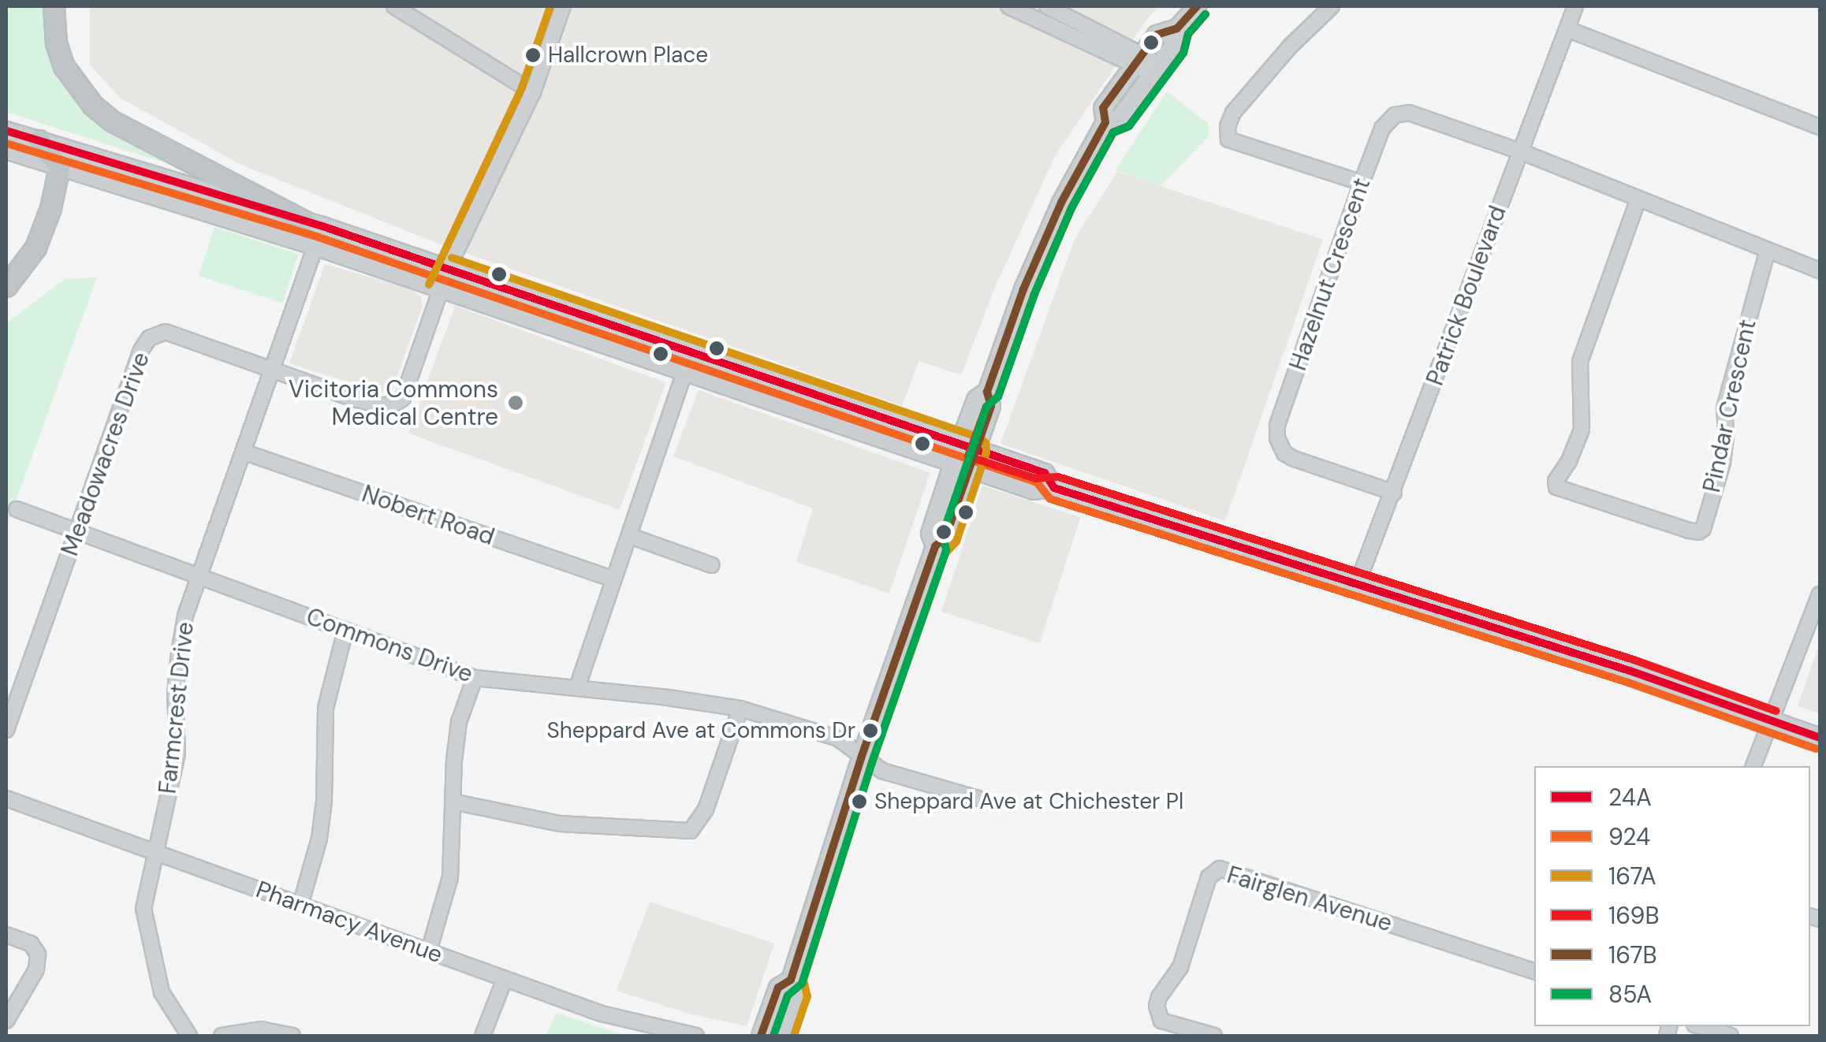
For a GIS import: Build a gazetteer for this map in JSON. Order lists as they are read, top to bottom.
{
  "streets": {
    "street": [
      "Hazelnut Crescent",
      "Patrick Boulevard",
      "Pindar Crescent",
      "Meadowacres Drive",
      "Nobert Road",
      "Commons Drive",
      "Farmcrest Drive",
      "Fairglen Avenue",
      "Pharmacy Avenue"
    ]
  },
  "crossings": [
    ["Hazelnut Crescent", "Patrick Boulevard"],
    ["Hazelnut Crescent", "Pindar Crescent"],
    ["Meadowacres Drive", "Commons Drive"],
    ["Meadowacres Drive", "Farmcrest Drive"],
    ["Nobert Road", "Farmcrest Drive"],
    ["Commons Drive", "Farmcrest Drive"],
    ["Farmcrest Drive", "Pharmacy Avenue"]
  ],
  "places": [
    "Hallcrown Place",
    "Vicitoria Commons Medical Centre",
    "Sheppard Ave at Commons Dr",
    "Sheppard Ave at Chichester Pl"
  ],
  "lines": [
    "transit line 167A",
    "transit line 167B",
    "transit line 169B",
    "transit line 85A",
    "transit line 24A",
    "transit line 924"
  ],
  "legend": [
    "24A",
    "924",
    "167A",
    "169B",
    "167B",
    "85A"
  ]
}
